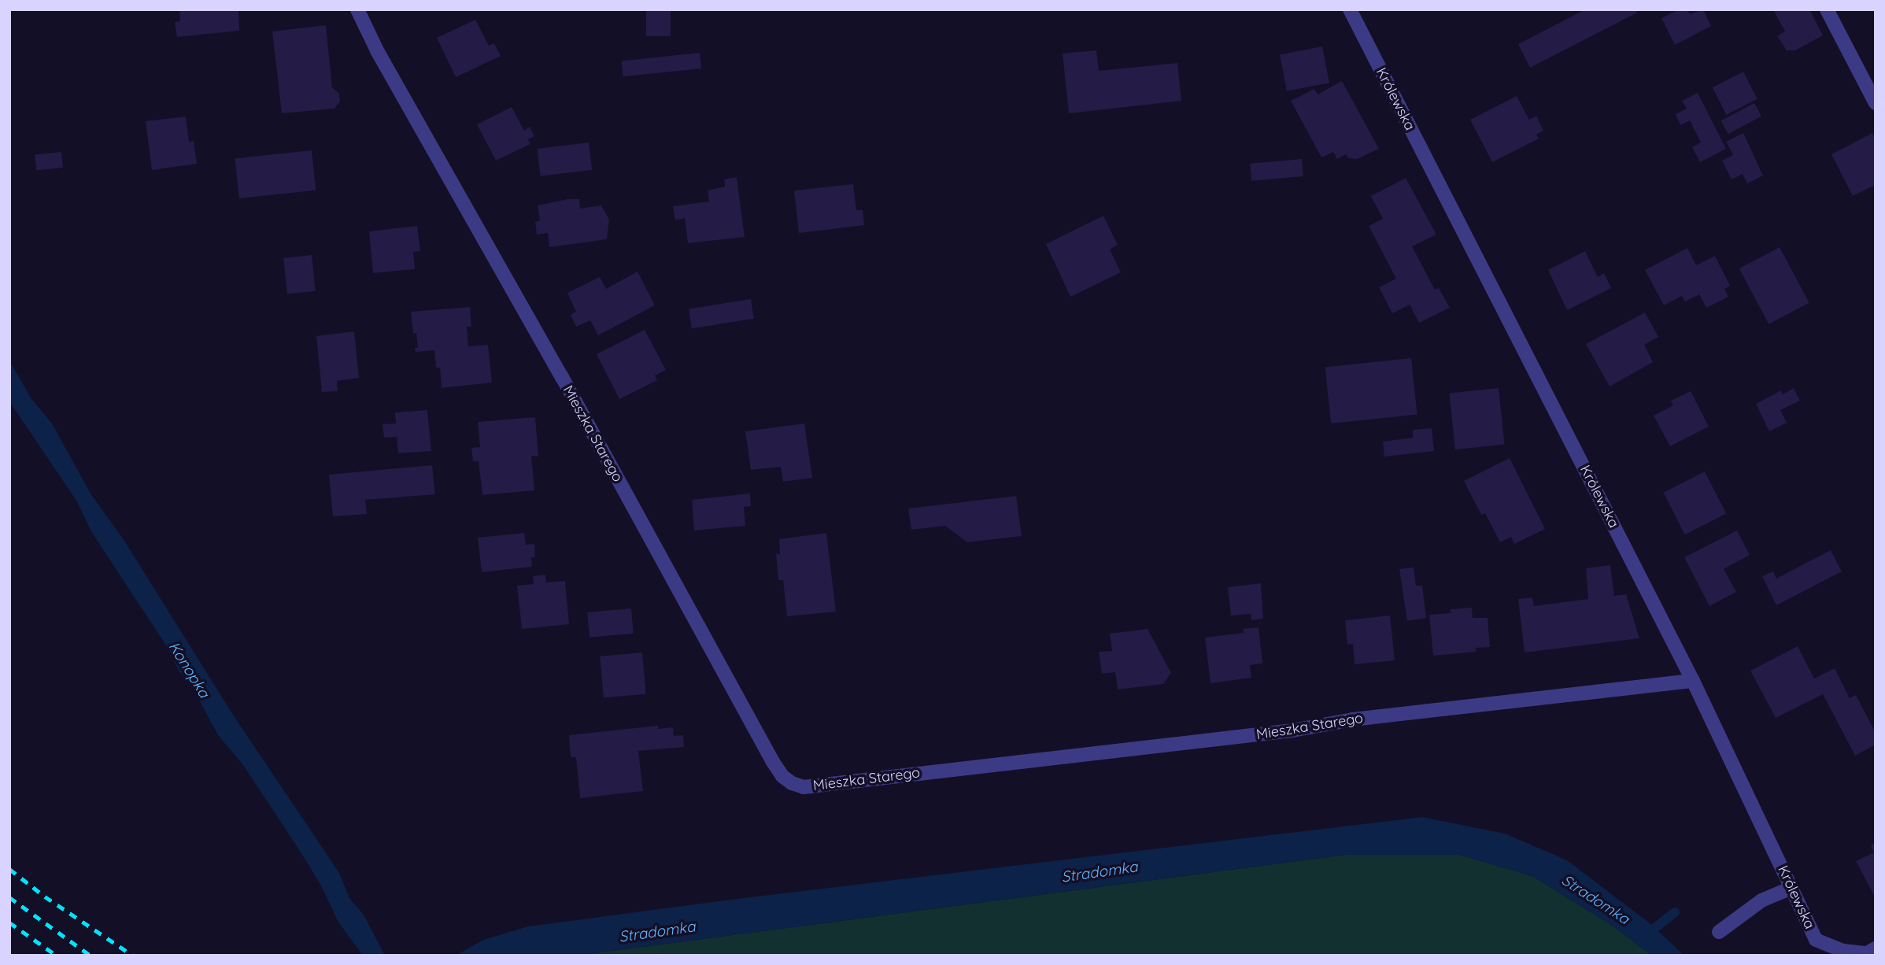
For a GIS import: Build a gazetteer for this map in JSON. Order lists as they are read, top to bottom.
{
  "streets": {
    "street": ["Królewska", "Mieszka Starego"]
  },
  "crossings": [
    ["Królewska", "Mieszka Starego"]
  ],
  "water": ["Konopka", "Stradomka"]
}
